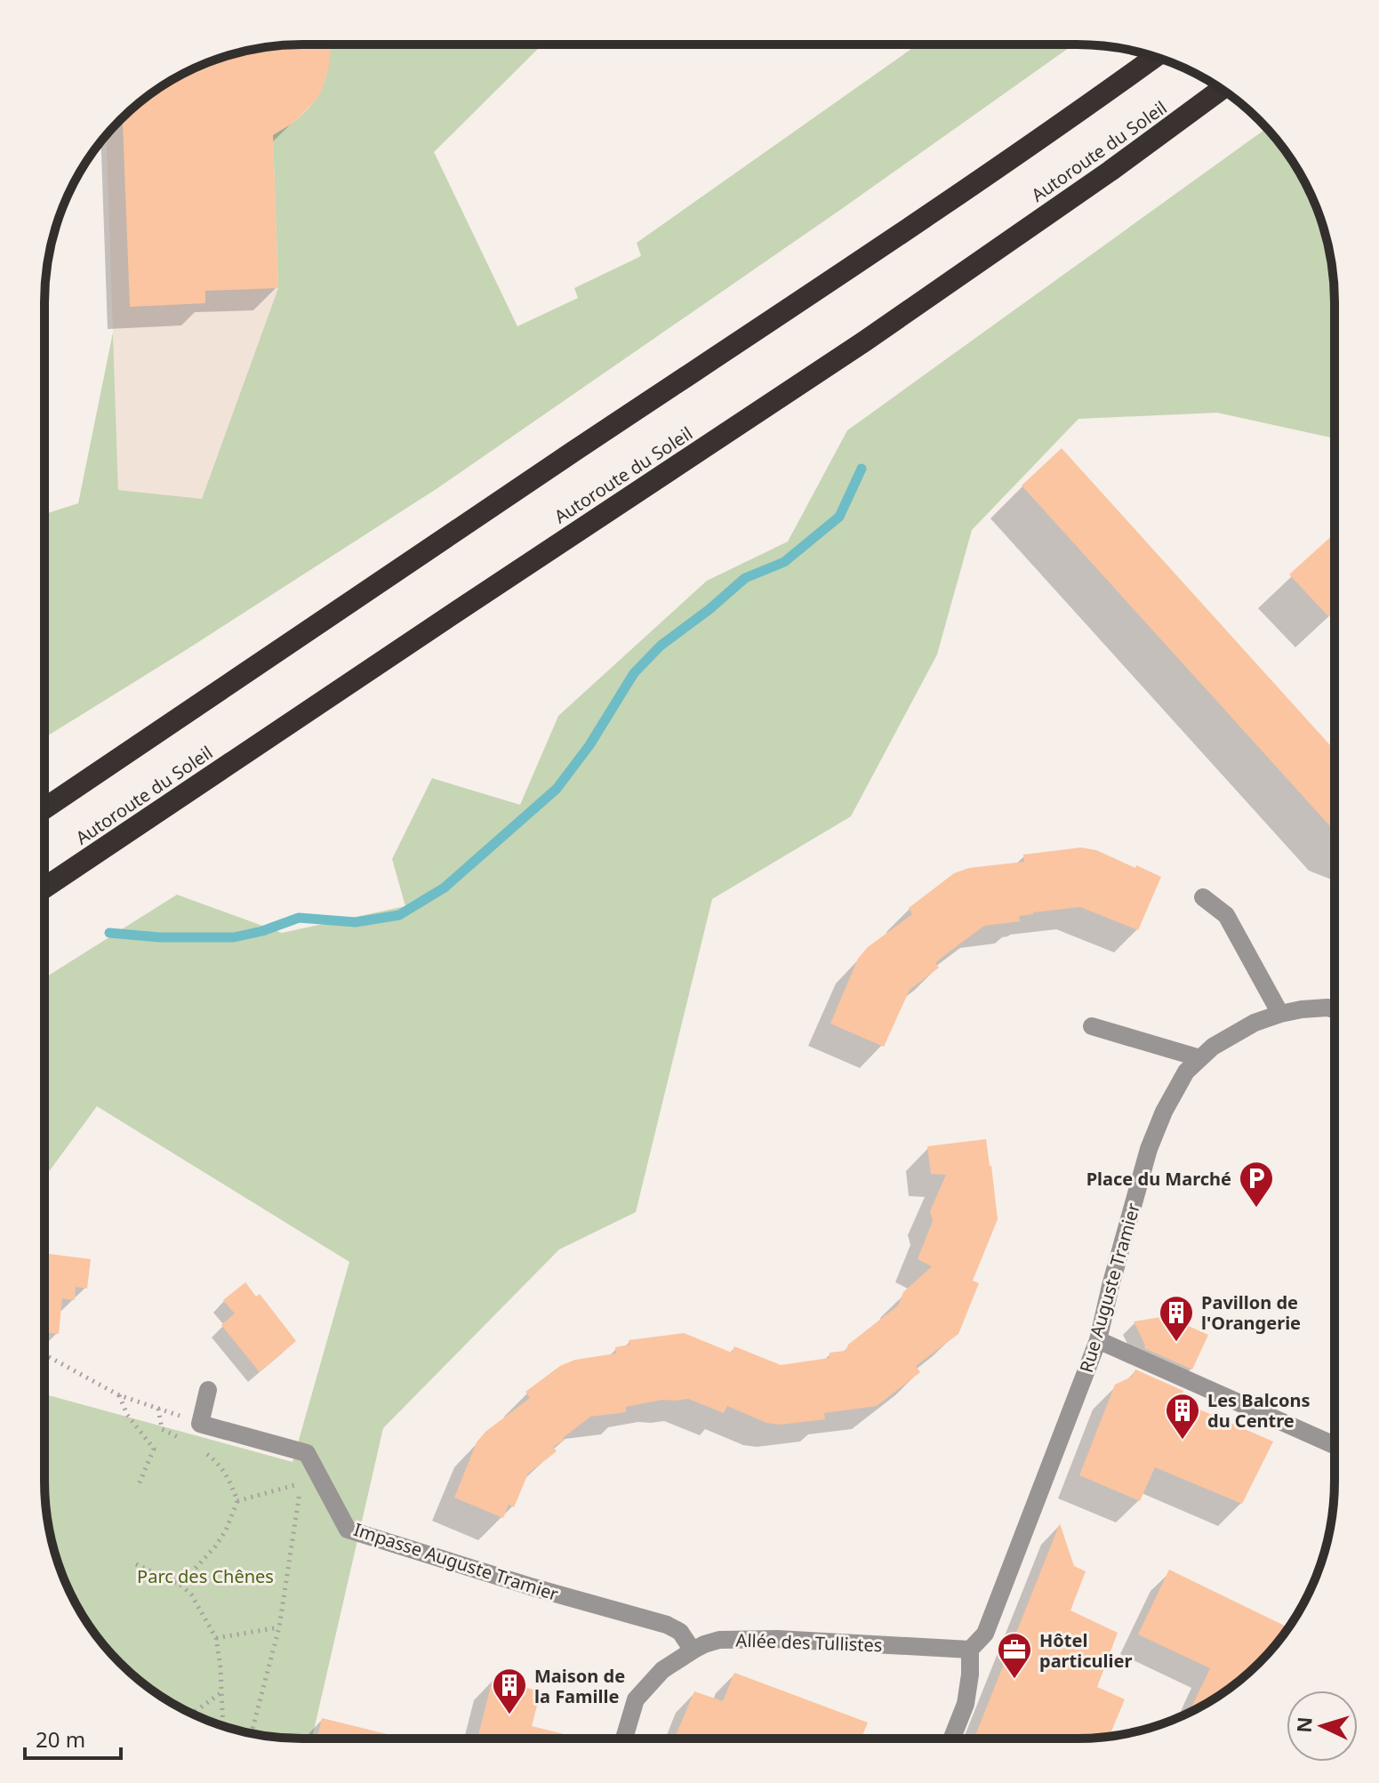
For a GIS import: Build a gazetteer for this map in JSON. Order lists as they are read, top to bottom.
{
  "streets": {
    "highway": ["Autoroute du Soleil"],
    "street": ["Rue Auguste Tramier", "Impasse Auguste Tramier", "Allée des Tullistes"]
  },
  "crossings": [
    ["Rue Auguste Tramier", "Allée des Tullistes"],
    ["Impasse Auguste Tramier", "Allée des Tullistes"]
  ],
  "parks": ["Parc des Chênes"],
  "places": {
    "parking": ["Place du Marché"],
    "building": ["Pavillon de l'Orangerie", "Les Balcons du Centre", "Maison de la Famille"],
    "office": ["Hôtel particulier"]
  },
  "scale_bar": "20 m",
  "north": "left"
}
